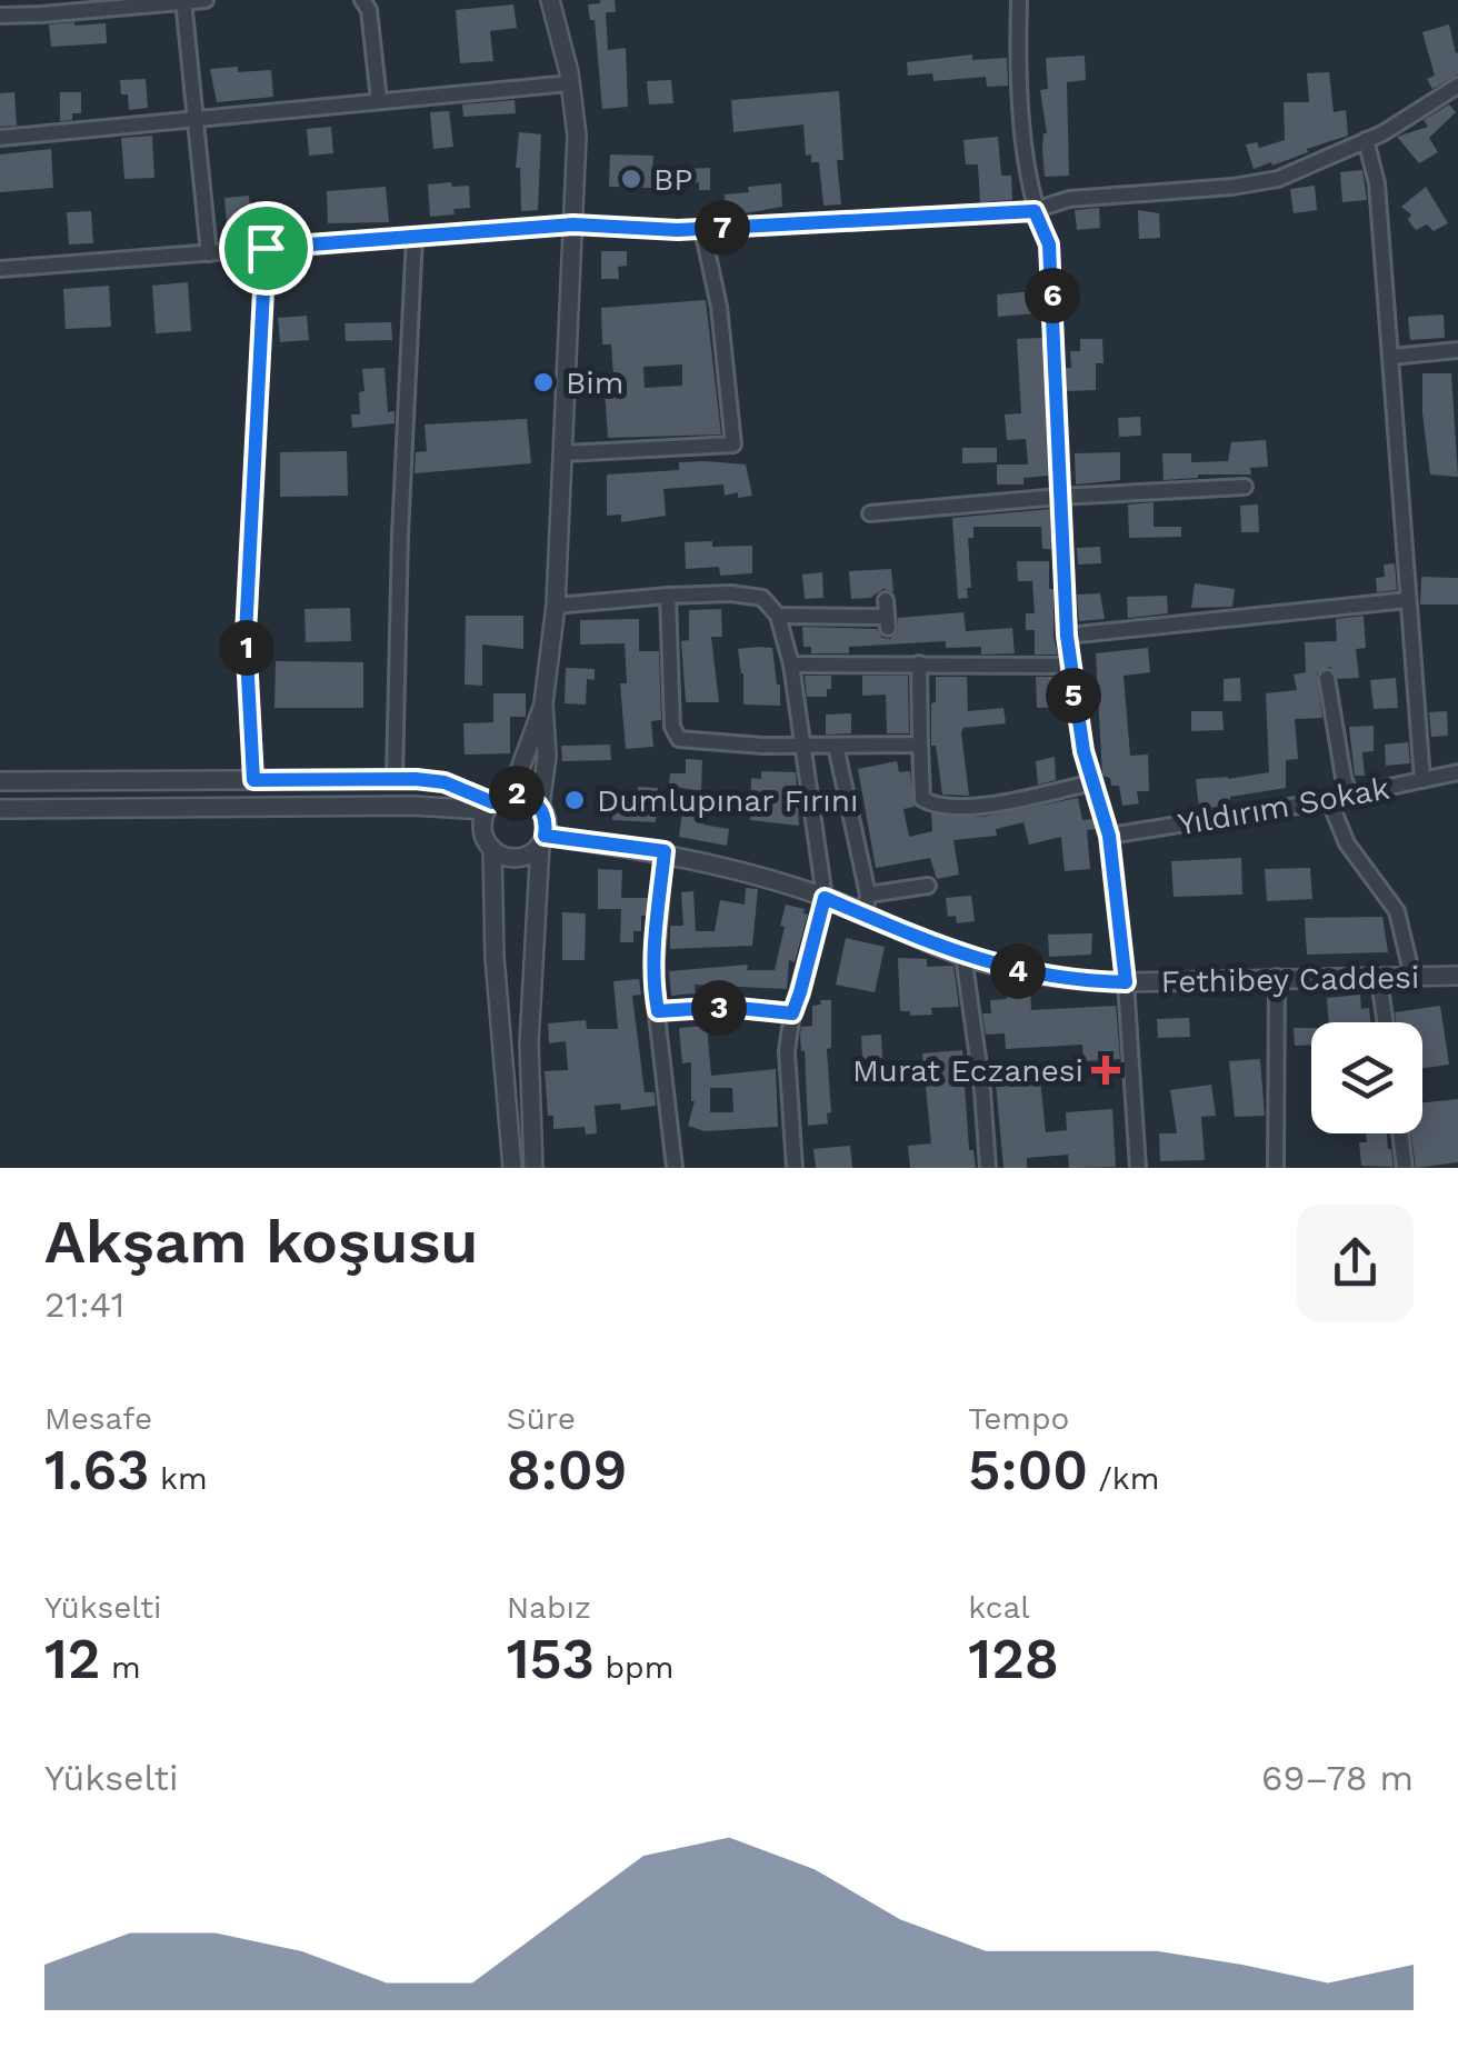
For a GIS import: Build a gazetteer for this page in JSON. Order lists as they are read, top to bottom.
{
  "streets": {
    "street": ["Yıldırım Sokak", "Fethibey Caddesi"]
  },
  "places": {
    "other": ["BP", "Bim", "Dumlupınar Fırını"],
    "health": ["Murat Eczanesi"]
  },
  "page": {
    "pins": [
      "7",
      "6",
      "1",
      "5",
      "2",
      "4",
      "3"
    ],
    "heading": ["Akşam koşusu", "21:41"],
    "stats": [
      ["Mesafe", "1.63 km"],
      ["Süre", "8:09"],
      ["Tempo", "5:00 /km"],
      ["Yükselti", "12 m"],
      ["Nabız", "153 bpm"],
      ["kcal", "128"]
    ],
    "chart": ["Yükselti", "69–78 m"]
  }
}
